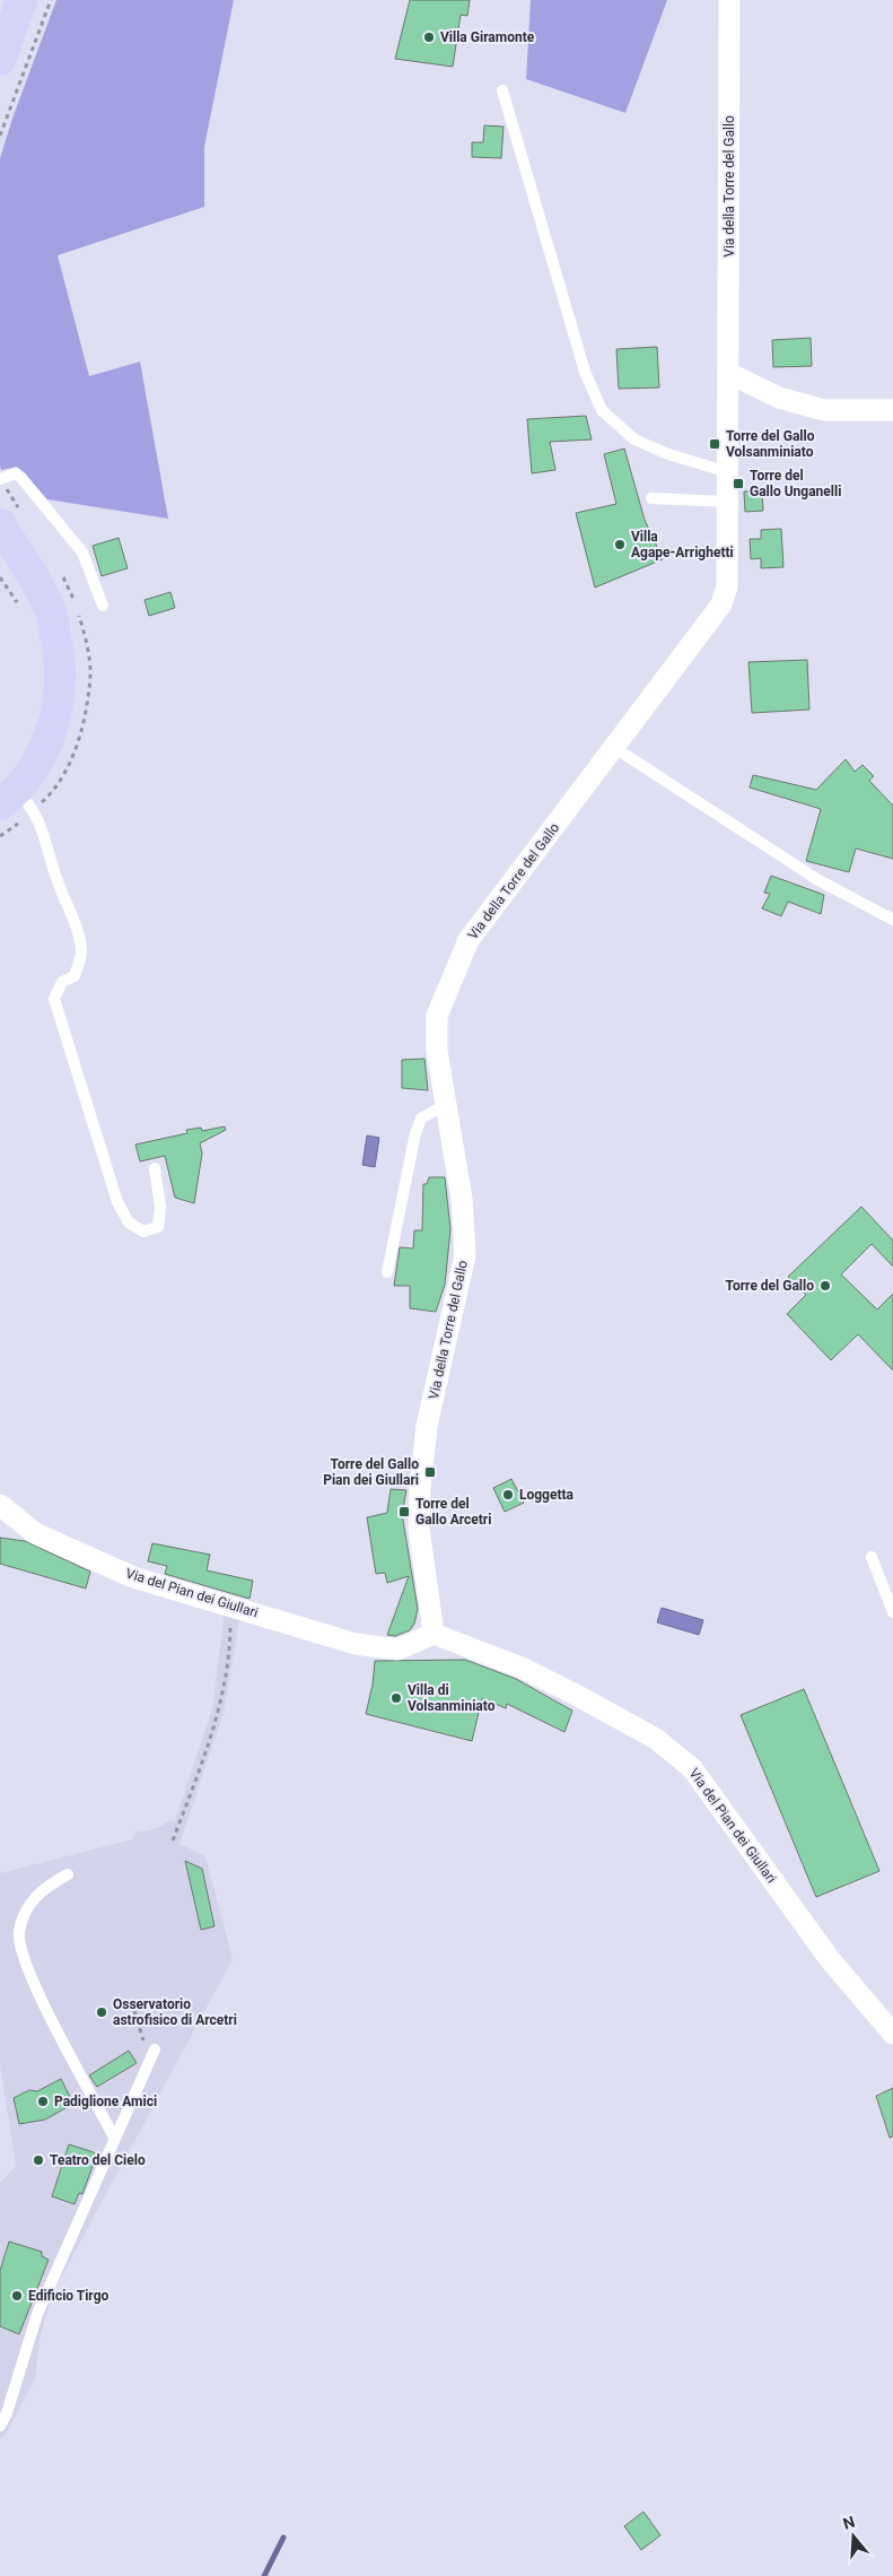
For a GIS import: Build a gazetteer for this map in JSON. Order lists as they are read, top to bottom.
{
  "streets": {
    "street": ["Via della Torre del Gallo", "Via del Pian dei Giullari"]
  },
  "crossings": [
    ["Via della Torre del Gallo", "Via del Pian dei Giullari"]
  ],
  "places": {
    "other": [
      "Villa Giramonte",
      "Villa Agape-Arrighetti",
      "Torre del Gallo",
      "Loggetta",
      "Villa di Volsanminiato",
      "Osservatorio astrofisico di Arcetri",
      "Padiglione Amici",
      "Teatro del Cielo",
      "Edificio Tirgo"
    ],
    "transit": [
      "Torre del Gallo Volsanminiato",
      "Torre del Gallo Unganelli",
      "Torre del Gallo Pian dei Giullari",
      "Torre del Gallo Arcetri"
    ]
  },
  "north": "top"
}
